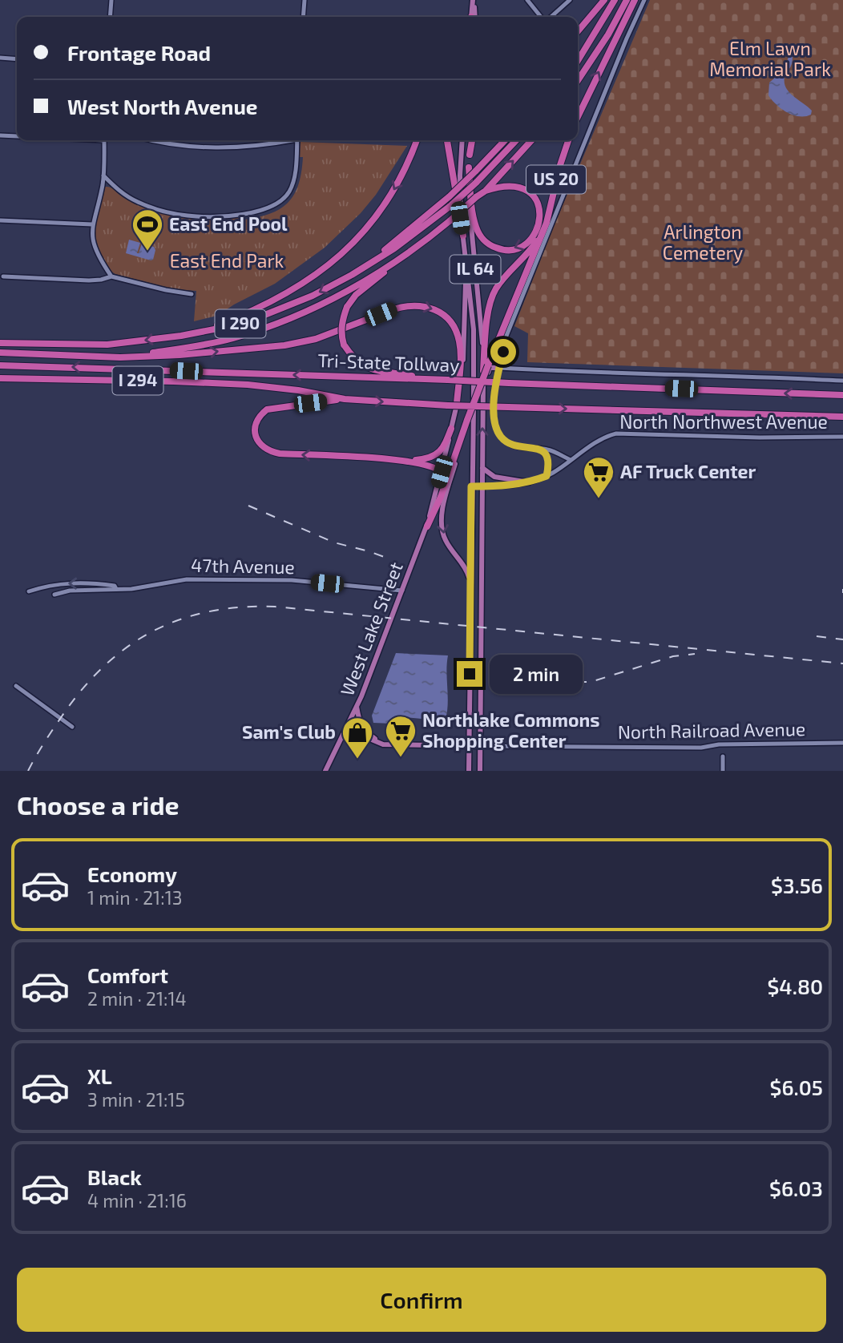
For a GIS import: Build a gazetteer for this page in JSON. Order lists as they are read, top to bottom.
{
  "streets": {
    "highway": [
      "US 20",
      "I 290",
      "Tri-State Tollway",
      "I 294"
    ],
    "main road": ["IL 64", "West Lake Street"],
    "street": ["North Northwest Avenue", "47th Avenue", "North Railroad Avenue"]
  },
  "crossings": [
    ["US 20", "IL 64"],
    ["US 20", "West Lake Street"],
    ["IL 64", "North Northwest Avenue"],
    ["IL 64", "North Railroad Avenue"],
    ["47th Avenue", "West Lake Street"]
  ],
  "parks": ["Elm Lawn Memorial Park", "Arlington Cemetery", "East End Park"],
  "places": {
    "sports": ["East End Pool"],
    "supermarket": ["AF Truck Center", "Northlake Commons Shopping Center"],
    "shop": ["Sam's Club"]
  },
  "page": {
    "banner": ["Frontage Road", "West North Avenue"],
    "bubble": "2 min",
    "heading": "Choose a ride",
    "list": [
      {
        "name": "Economy",
        "note": "1 min · 21:13",
        "value": "$3.56"
      },
      {
        "name": "Comfort",
        "note": "2 min · 21:14",
        "value": "$4.80"
      },
      {
        "name": "XL",
        "note": "3 min · 21:15",
        "value": "$6.05"
      },
      {
        "name": "Black",
        "note": "4 min · 21:16",
        "value": "$6.03"
      }
    ],
    "buttons": "Confirm"
  }
}
